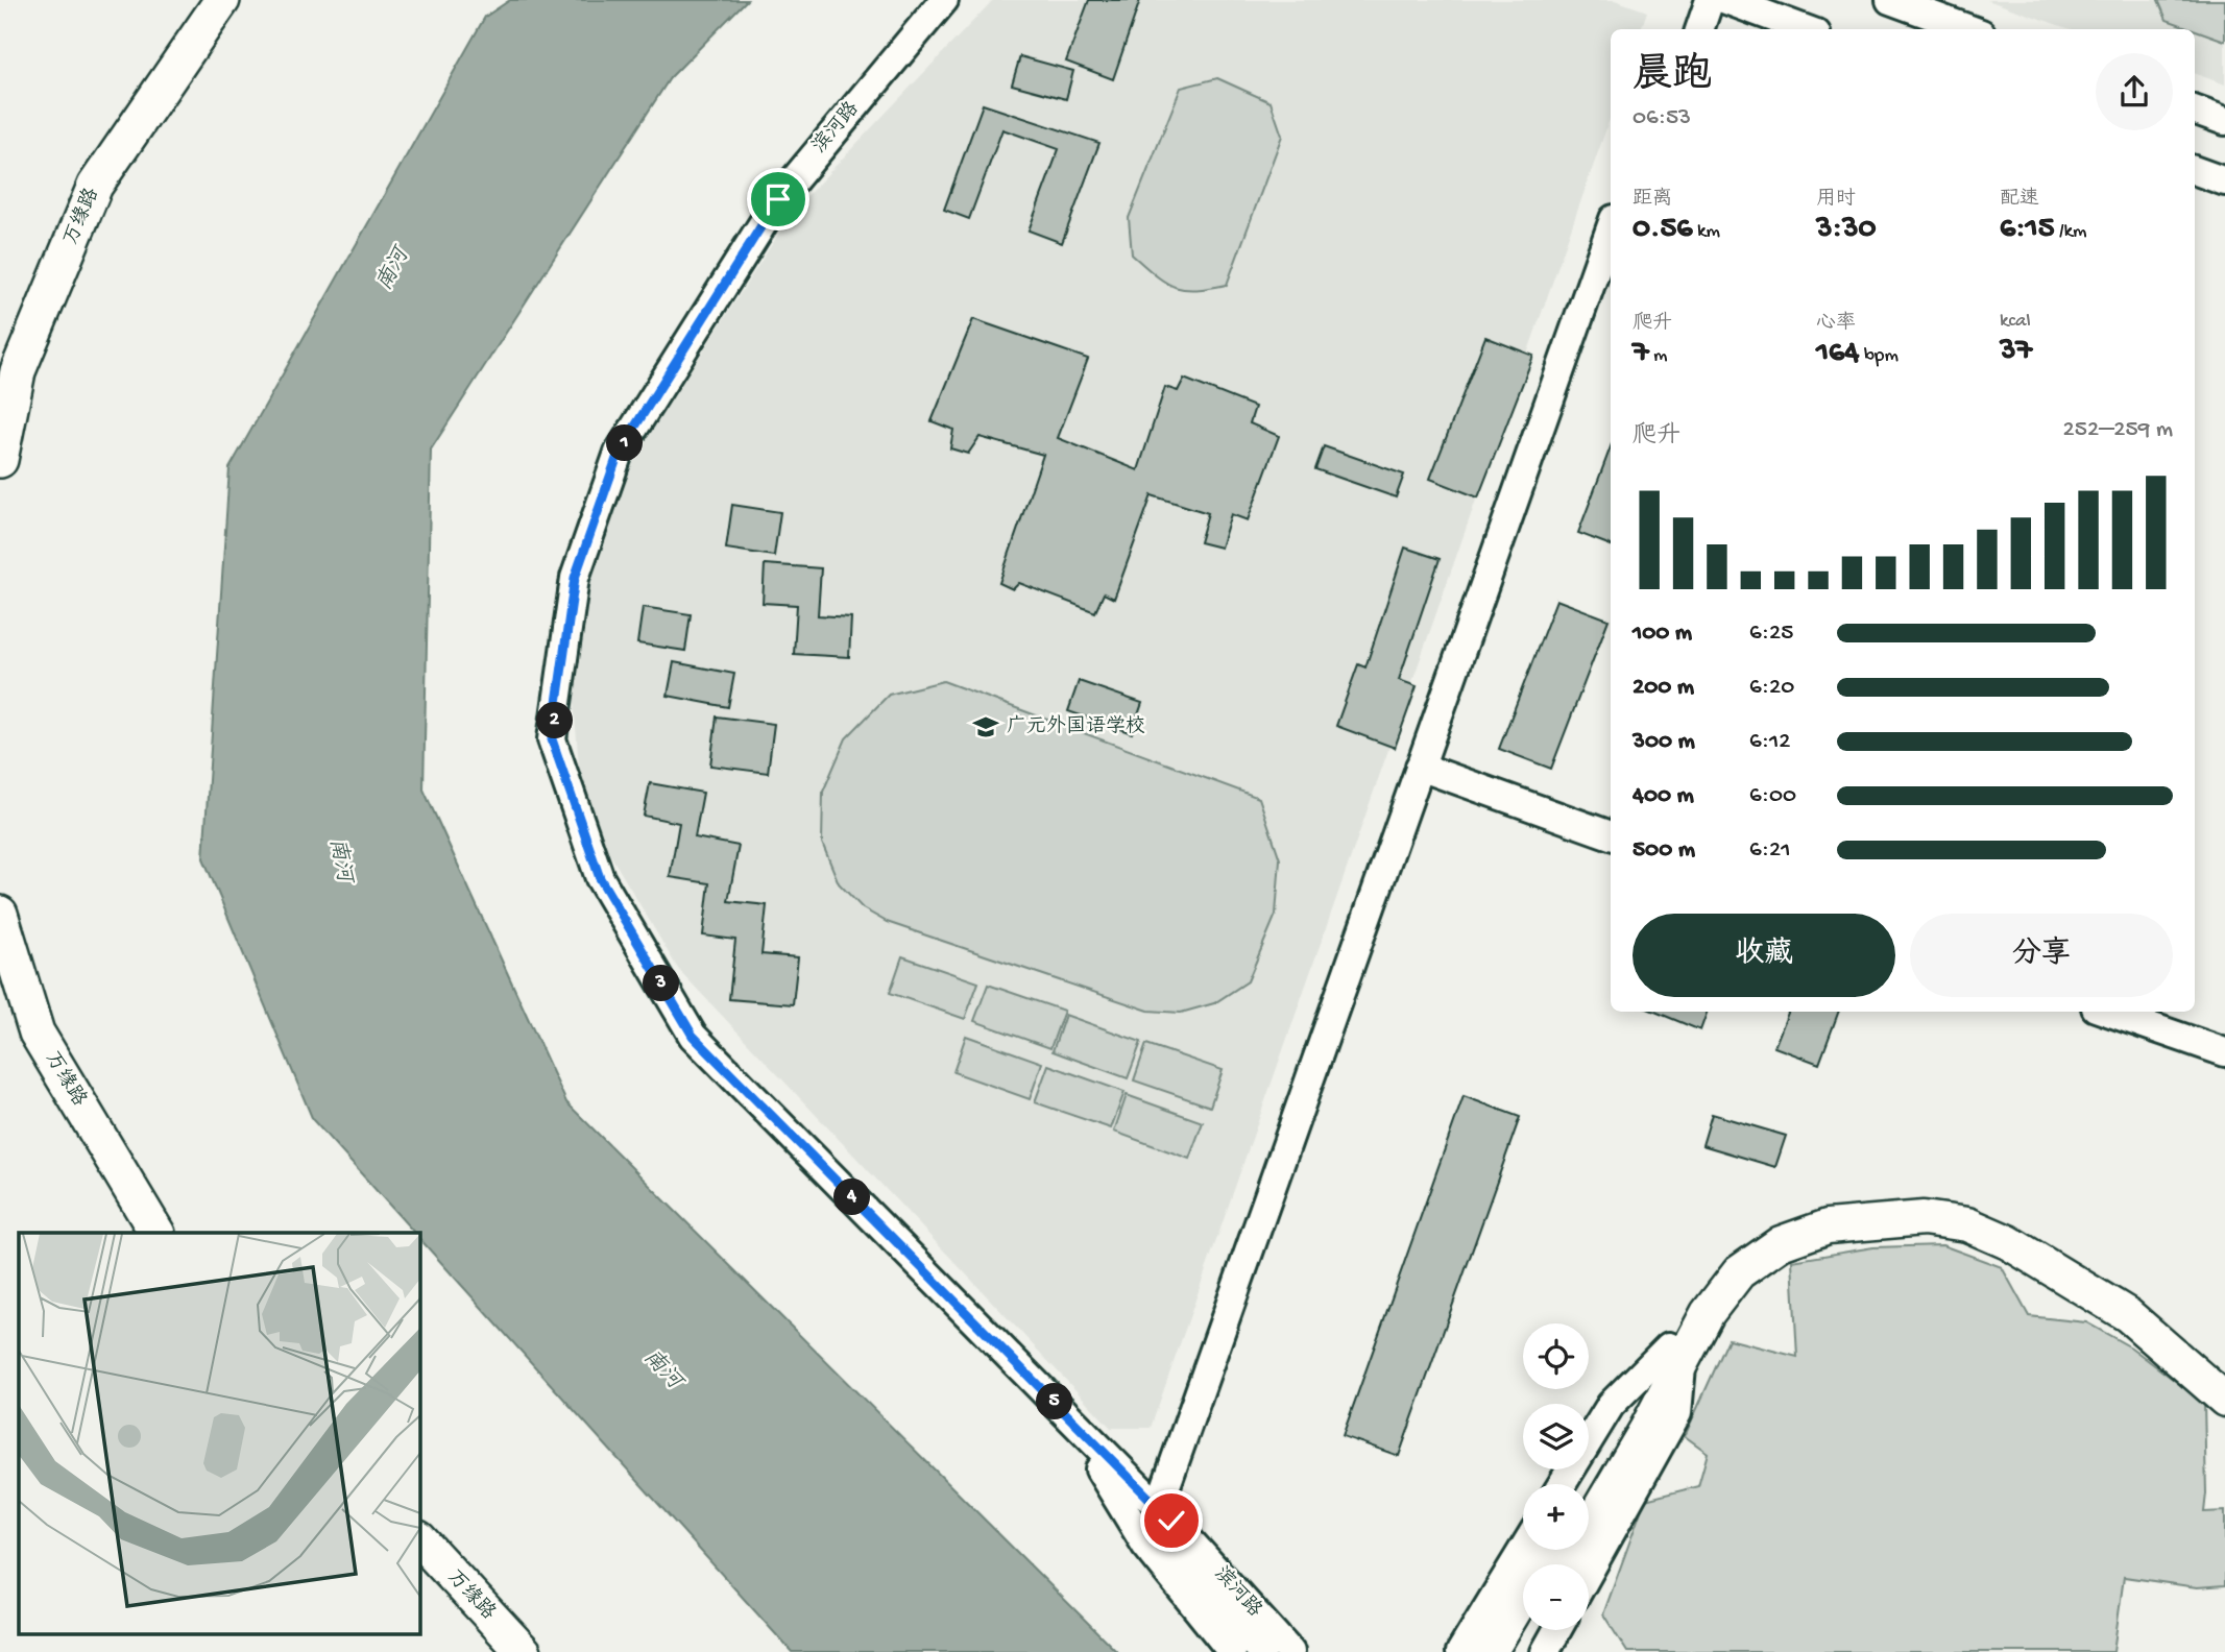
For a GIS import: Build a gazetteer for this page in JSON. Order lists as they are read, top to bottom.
{
  "streets": {
    "highway": ["万缘路"],
    "street": ["滨河路"]
  },
  "water": ["南河"],
  "places": {
    "school or university": ["广元外国语学校"]
  },
  "page": {
    "heading": ["晨跑", "06:53"],
    "stats": [
      ["距离", "0.56 km"],
      ["用时", "3:30"],
      ["配速", "6:15 /km"],
      ["爬升", "7 m"],
      ["心率", "164 bpm"],
      ["kcal", "37"]
    ],
    "chart": ["爬升", "252–259 m"],
    "pins": [
      "1",
      "2",
      "3",
      "4",
      "5"
    ],
    "list": [
      {
        "name": "100 m",
        "note": "6:25"
      },
      {
        "name": "200 m",
        "note": "6:20"
      },
      {
        "name": "300 m",
        "note": "6:12"
      },
      {
        "name": "400 m",
        "note": "6:00"
      },
      {
        "name": "500 m",
        "note": "6:21"
      }
    ],
    "buttons": ["收藏", "分享"],
    "map_buttons": ["+", "−"]
  }
}
